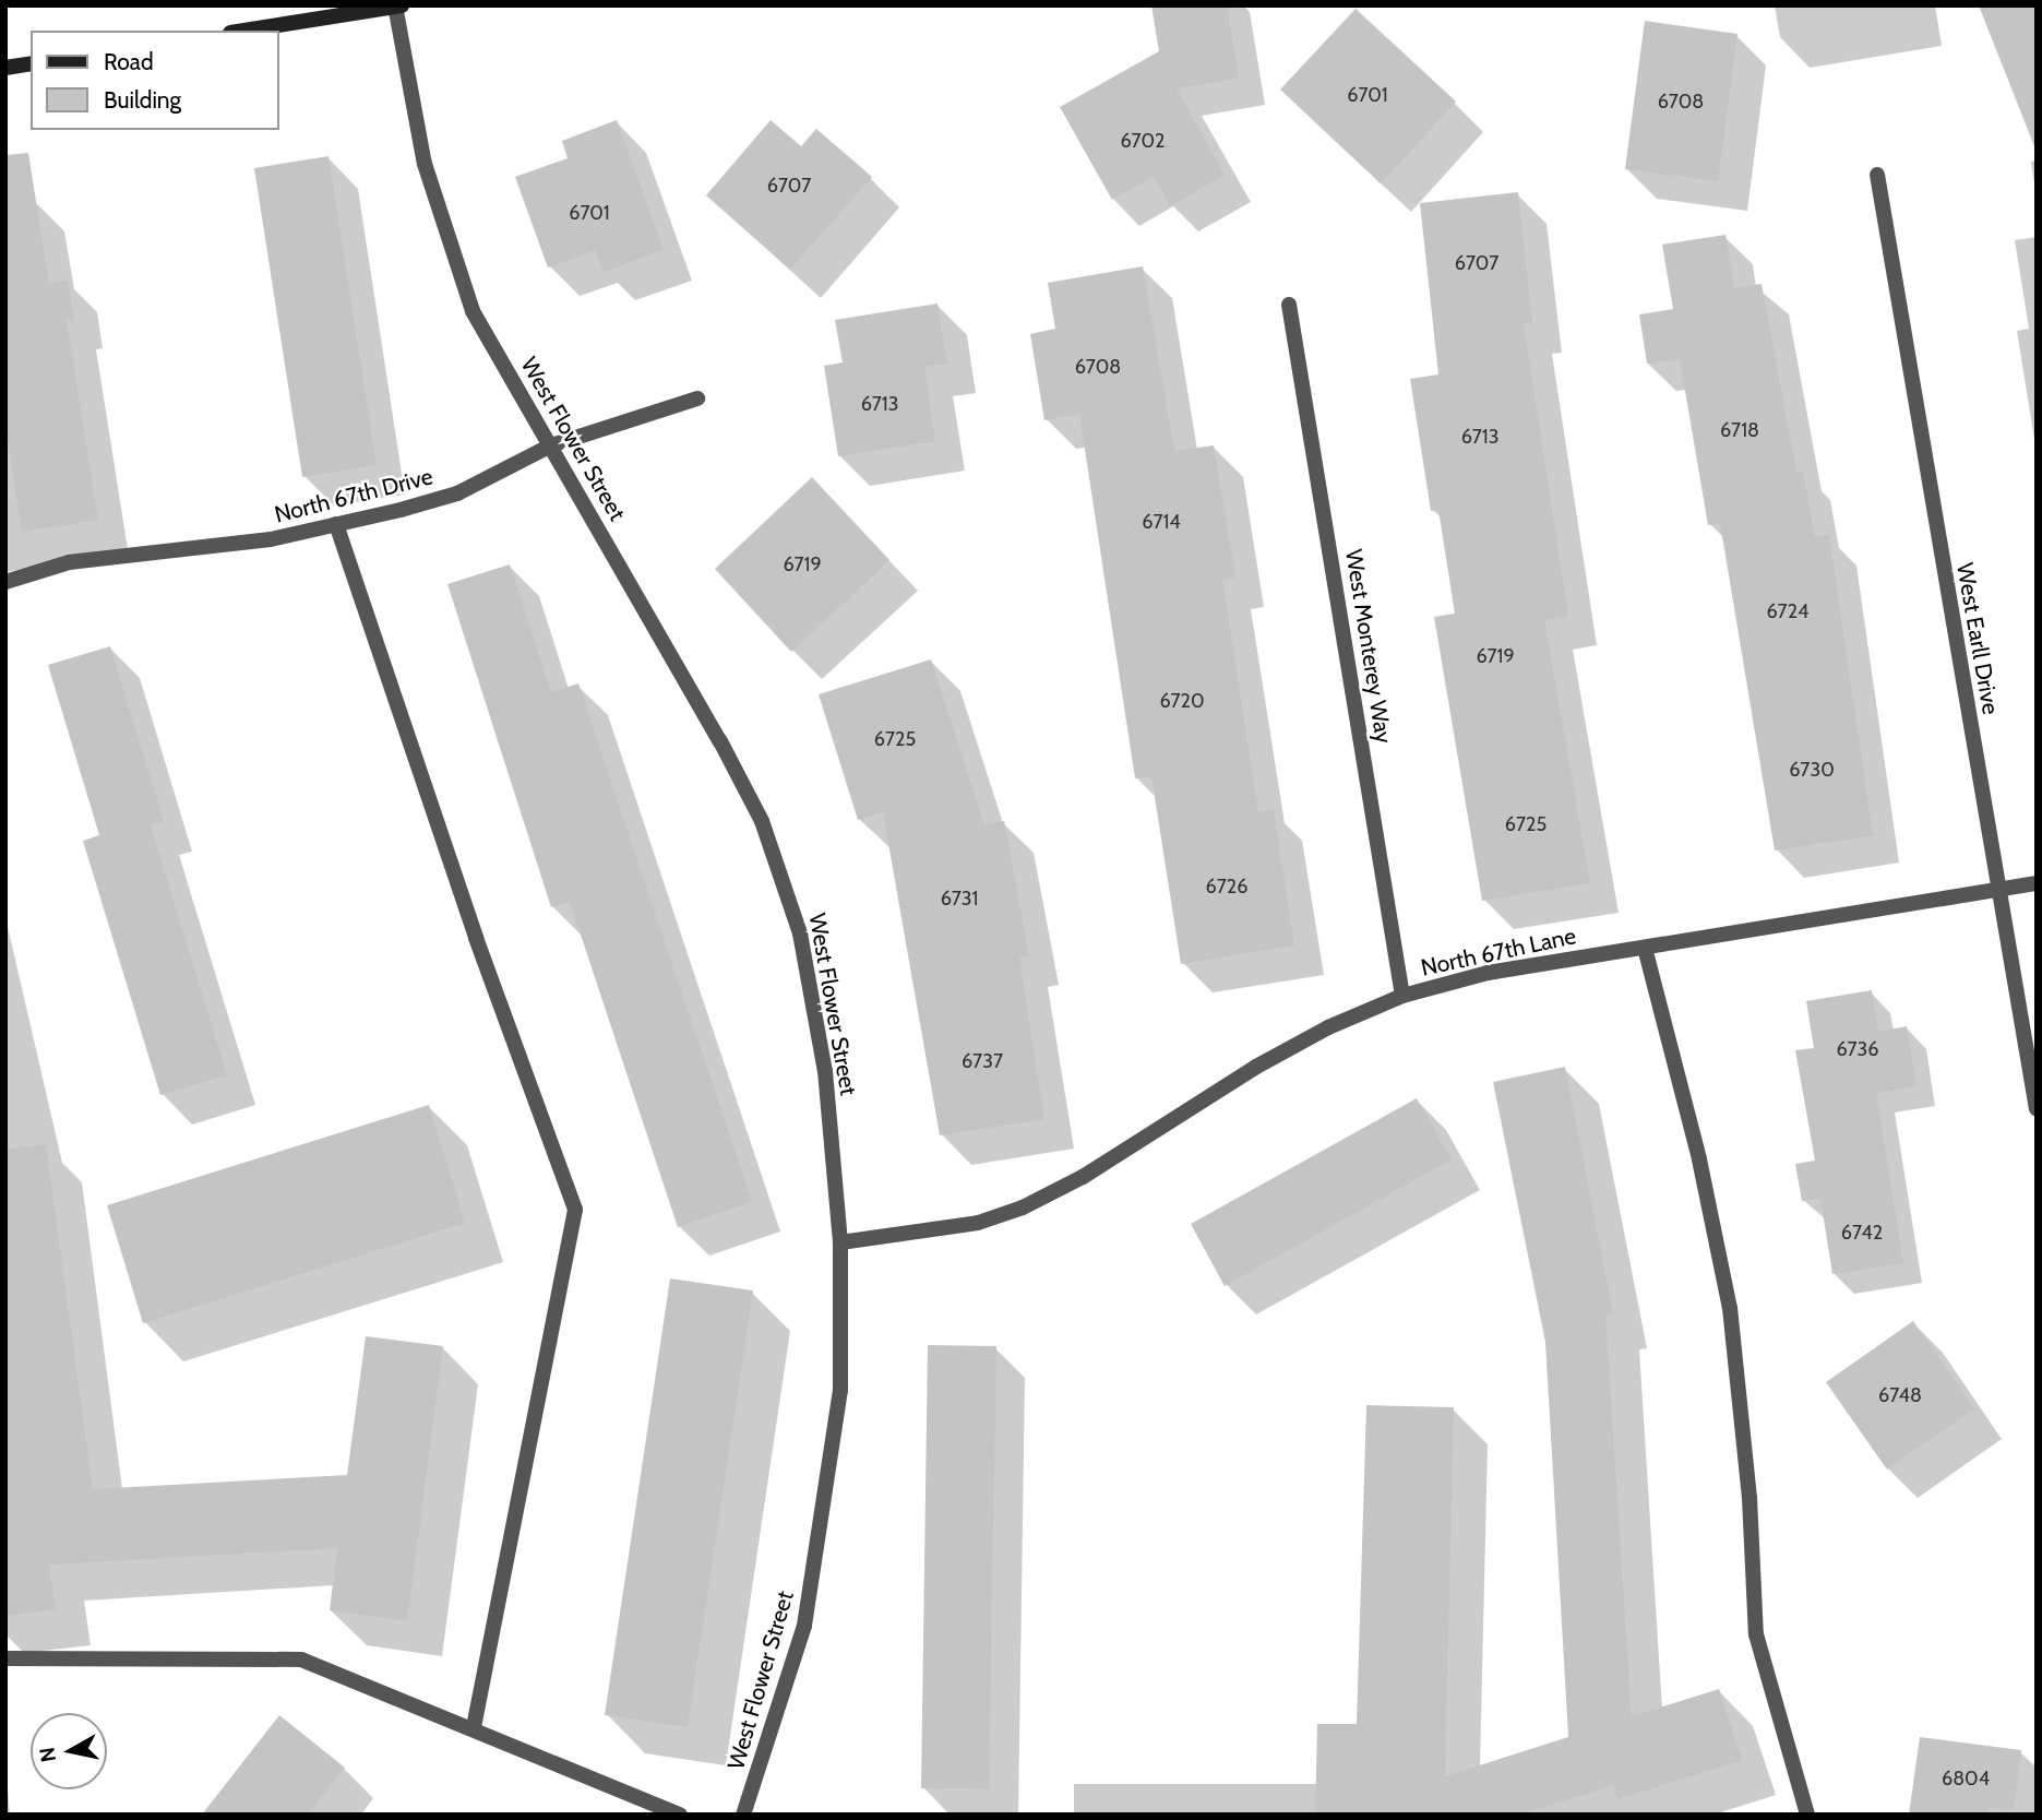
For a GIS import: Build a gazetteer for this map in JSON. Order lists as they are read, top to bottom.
{
  "streets": {
    "street": [
      "West Flower Street",
      "North 67th Drive",
      "West Earll Drive",
      "West Monterey Way",
      "North 67th Lane"
    ]
  },
  "crossings": [
    ["West Flower Street", "North 67th Drive"],
    ["West Flower Street", "North 67th Lane"],
    ["West Earll Drive", "North 67th Lane"],
    ["West Monterey Way", "North 67th Lane"]
  ],
  "house_numbers": [
    "6701",
    "6708",
    "6702",
    "6707",
    "6701",
    "6707",
    "6708",
    "6713",
    "6718",
    "6713",
    "6714",
    "6719",
    "6724",
    "6719",
    "6720",
    "6725",
    "6730",
    "6725",
    "6726",
    "6731",
    "6736",
    "6737",
    "6742",
    "6748",
    "6804"
  ],
  "legend": ["Road", "Building"],
  "north": "left"
}
